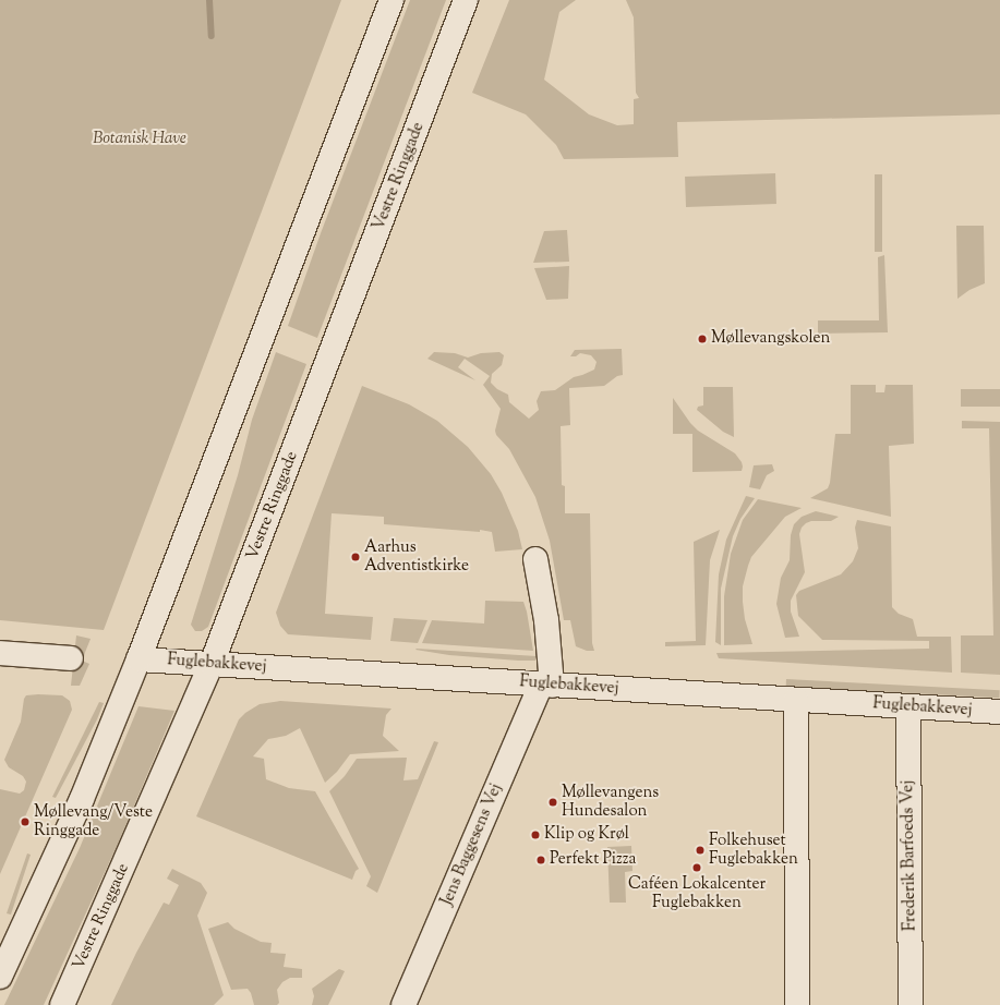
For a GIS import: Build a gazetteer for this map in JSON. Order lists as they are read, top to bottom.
{
  "streets": {
    "main road": [
      "Vestre Ringgade",
      "Fuglebakkevej",
      "Jens Baggesens Vej",
      "Frederik Barfoeds Vej"
    ]
  },
  "crossings": [
    ["Vestre Ringgade", "Fuglebakkevej"],
    ["Fuglebakkevej", "Jens Baggesens Vej"],
    ["Fuglebakkevej", "Frederik Barfoeds Vej"]
  ],
  "parks": ["Botanisk Have"],
  "places": [
    "Møllevangskolen",
    "Aarhus Adventistkirke",
    "Møllevangens Hundesalon",
    "Møllevang/Veste Ringgade",
    "Klip og Krøl",
    "Folkehuset Fuglebakken",
    "Perfekt Pizza",
    "Caféen Lokalcenter Fuglebakken"
  ]
}
